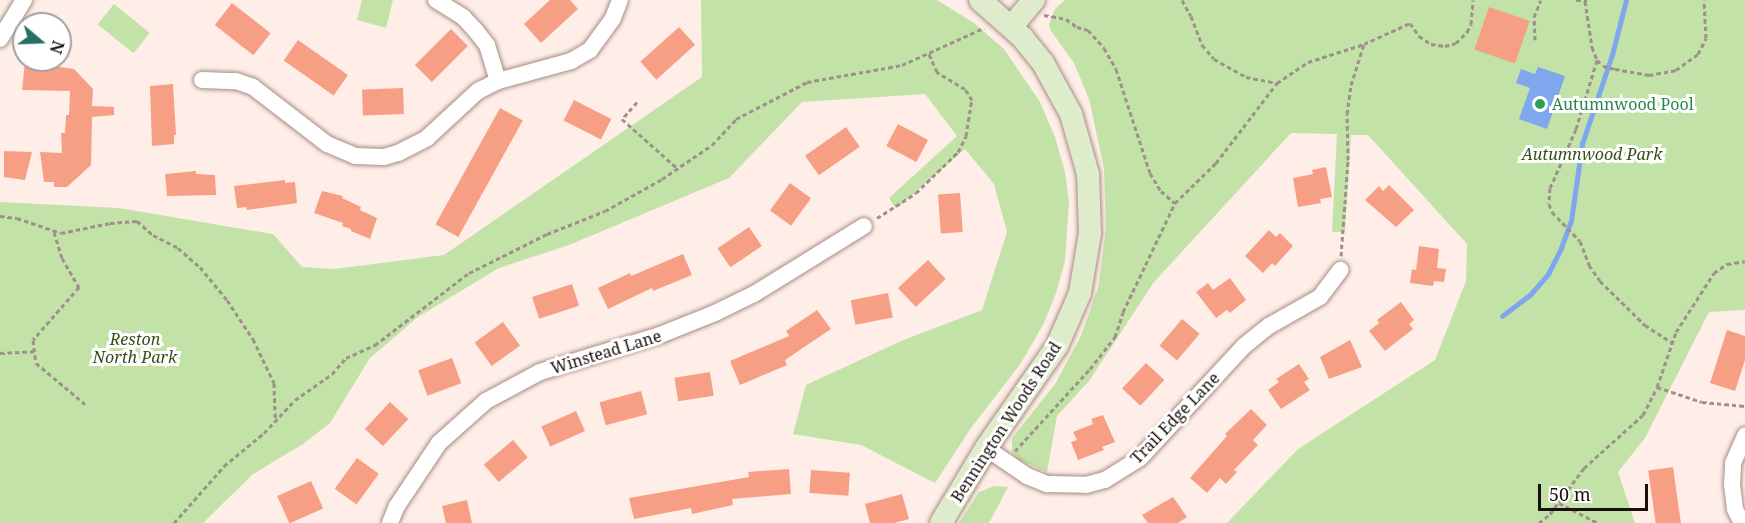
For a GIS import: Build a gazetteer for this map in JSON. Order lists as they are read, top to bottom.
{
  "streets": {
    "street": ["Winstead Lane", "Trail Edge Lane", "Bennington Woods Road"]
  },
  "crossings": [
    ["Trail Edge Lane", "Bennington Woods Road"]
  ],
  "parks": ["Autumnwood Park", "Reston North Park"],
  "places": ["Autumnwood Pool"],
  "scale_bar": "50 m",
  "north": "right"
}
